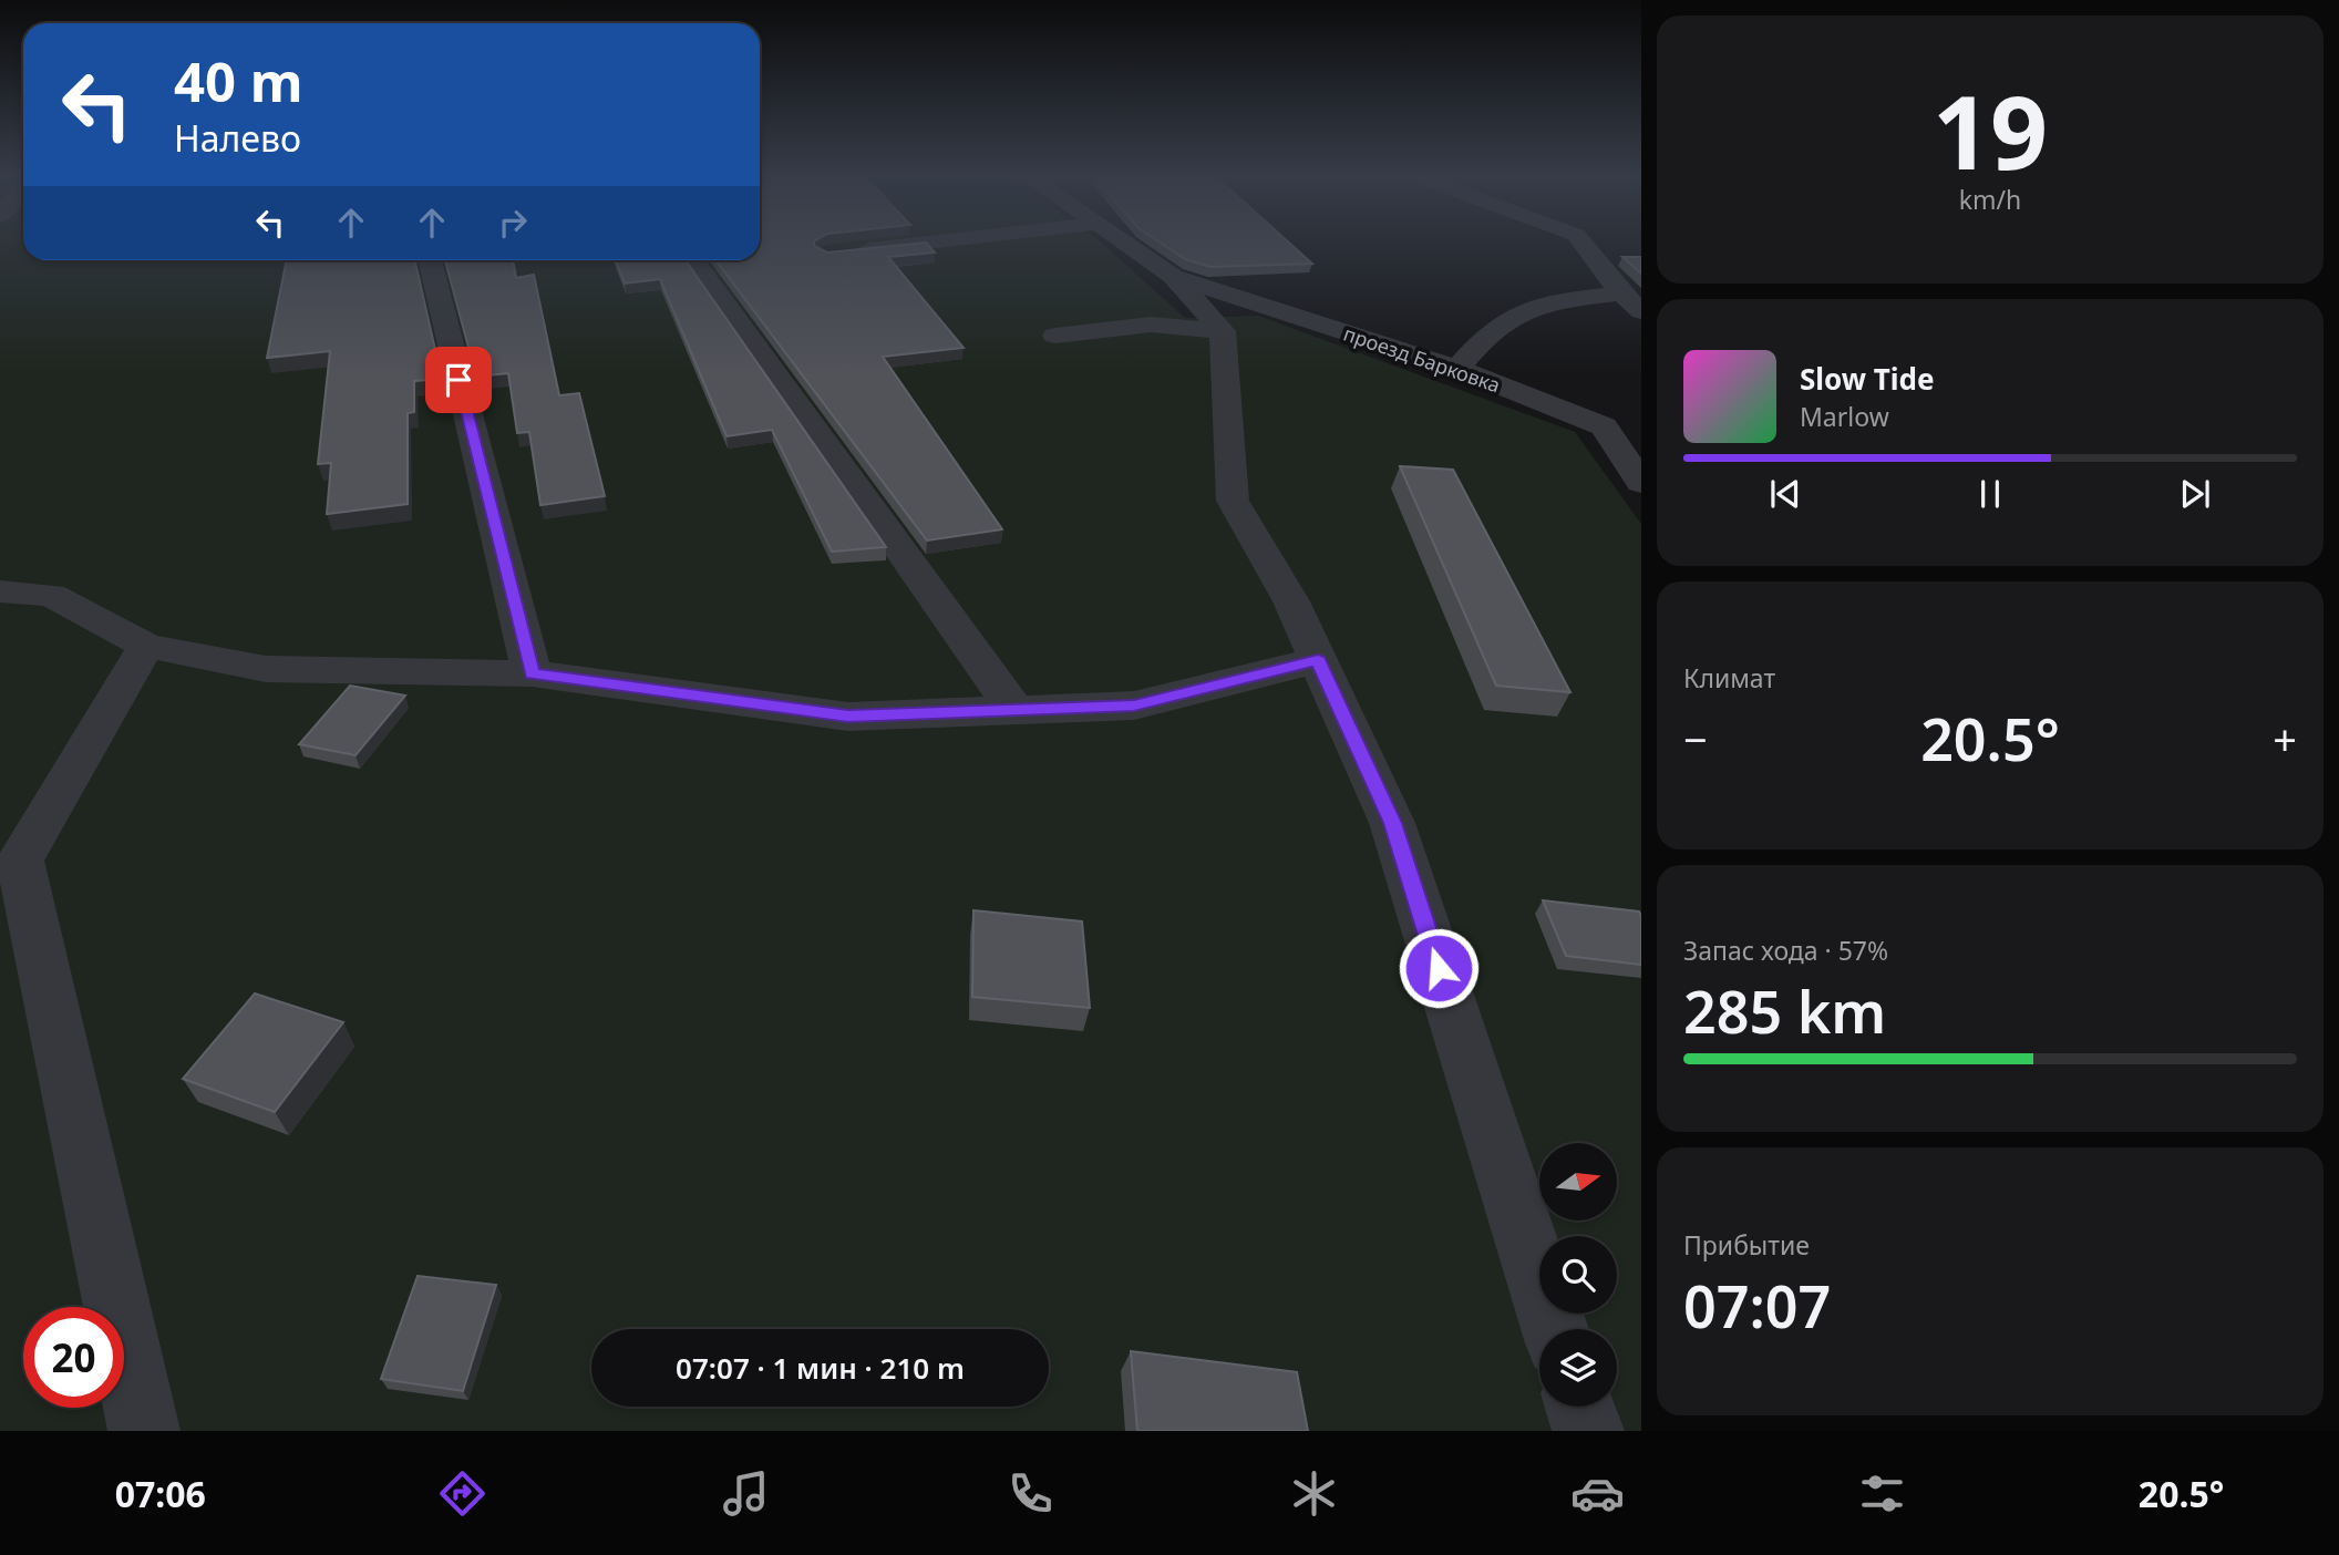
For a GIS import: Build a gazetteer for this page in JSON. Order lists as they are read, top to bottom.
{
  "streets": {
    "street": ["проезд Барковка"]
  },
  "north": "right",
  "page": {
    "tile": [
      ["19", "km/h"],
      "Климат",
      ["Запас хода · 57%", "285 km"],
      ["Прибытие", "07:07"]
    ],
    "turn": ["40 m", "Налево"],
    "song": ["Slow Tide", "Marlow"],
    "heat": ["−", "20.5°", "+"],
    "limit": "20",
    "trip": "07:07 · 1 мин · 210 m",
    "tabs": ["07:06", "20.5°"]
  }
}
